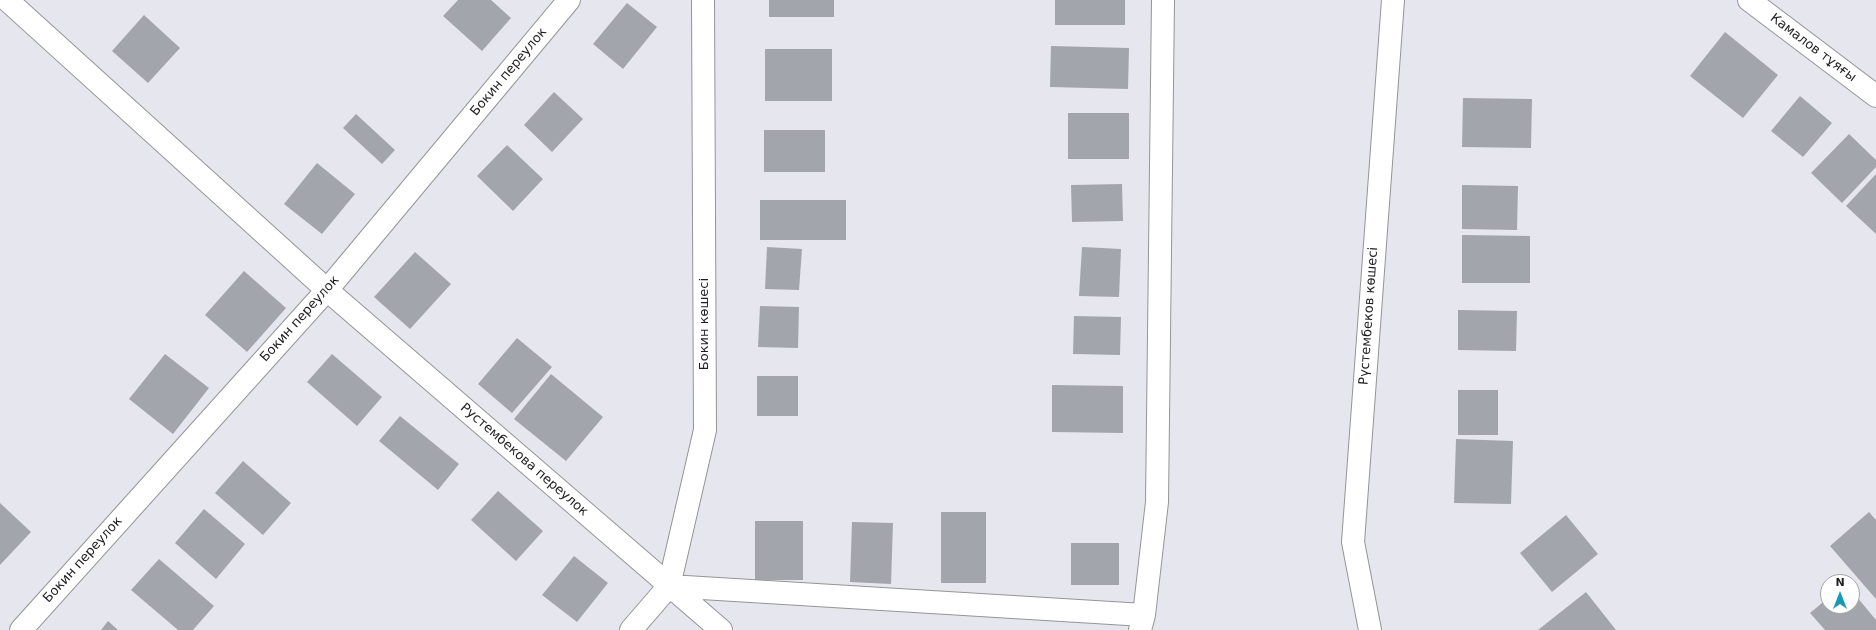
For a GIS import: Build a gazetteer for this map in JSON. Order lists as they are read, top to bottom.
{
  "streets": {
    "street": [
      "Камалов тұяғы",
      "Бокин переулок",
      "Рүстембеков көшесі",
      "Бокин көшесі",
      "Рустембекова переулок"
    ]
  },
  "crossings": [
    ["Бокин переулок", "Рустембекова переулок"],
    ["Бокин көшесі", "Рустембекова переулок"]
  ],
  "north": "top"
}
